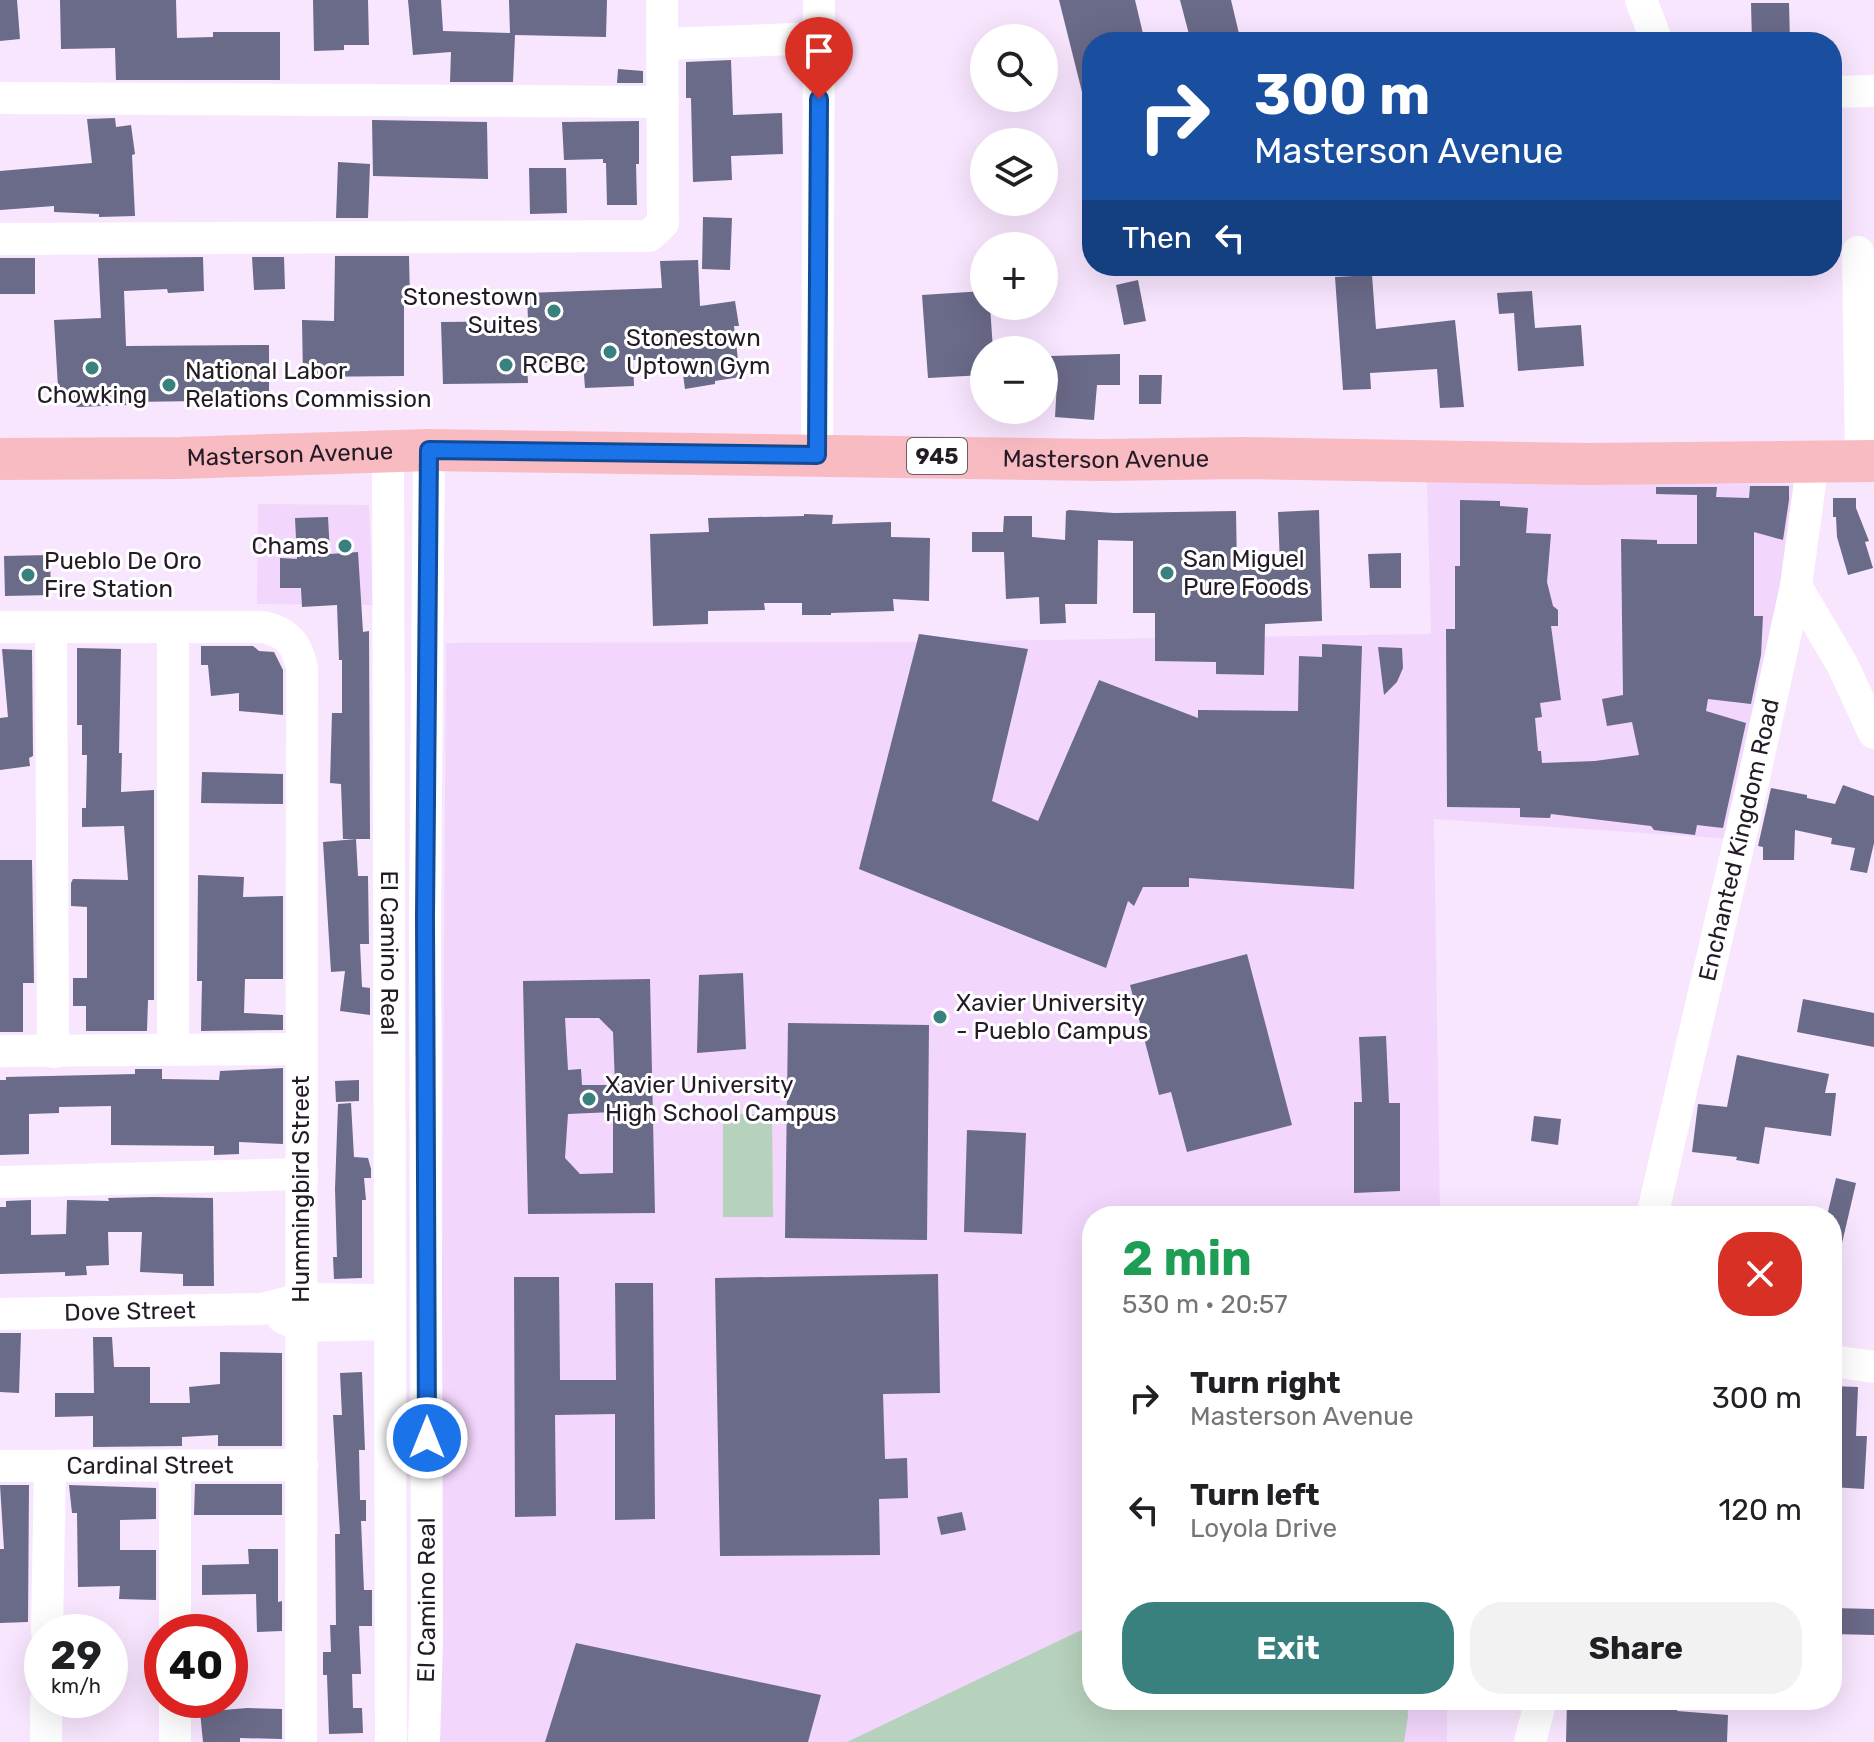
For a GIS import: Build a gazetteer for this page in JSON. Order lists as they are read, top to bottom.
{
  "streets": {
    "main road": ["Masterson Avenue", "945"],
    "street": [
      "Enchanted Kingdom Road",
      "El Camino Real",
      "Hummingbird Street",
      "Dove Street",
      "Cardinal Street"
    ]
  },
  "crossings": [
    ["Masterson Avenue", "Enchanted Kingdom Road"],
    ["Masterson Avenue", "El Camino Real"],
    ["El Camino Real", "Dove Street"],
    ["Hummingbird Street", "Dove Street"],
    ["Hummingbird Street", "Cardinal Street"]
  ],
  "places": [
    "Stonestown Suites",
    "Stonestown Uptown Gym",
    "RCBC",
    "Chowking",
    "National Labor Relations Commission",
    "Chams",
    "San Miguel Pure Foods",
    "Pueblo De Oro Fire Station",
    "Xavier University - Pueblo Campus",
    "Xavier University High School Campus"
  ],
  "page": {
    "map_buttons": ["+", "−"],
    "turn": ["300 m", "Masterson Avenue"],
    "then": "Then",
    "heading": ["2 min", "530 m · 20:57"],
    "list": [
      {
        "name": "Turn right",
        "note": "Masterson Avenue",
        "value": "300 m"
      },
      {
        "name": "Turn left",
        "note": "Loyola Drive",
        "value": "120 m"
      }
    ],
    "buttons": ["Exit", "Share"],
    "speed": "29 km/h",
    "limit": "40"
  }
}
